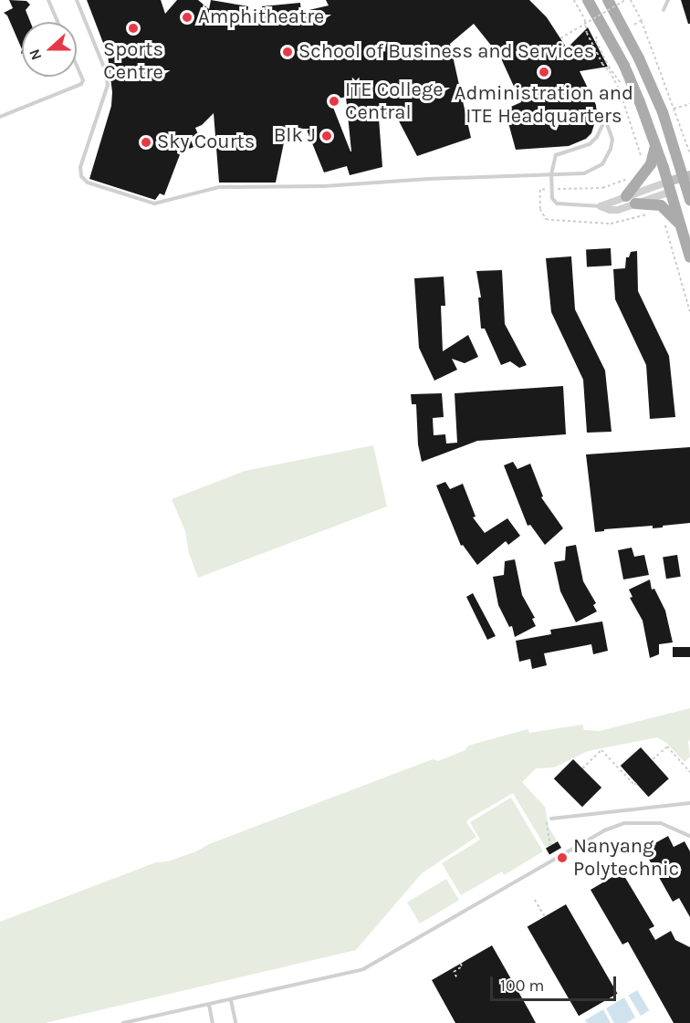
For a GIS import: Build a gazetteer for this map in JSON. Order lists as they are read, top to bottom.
{
  "places": [
    "Amphitheatre",
    "Sports Centre",
    "School of Business and Services",
    "Administration and ITE Headquarters",
    "ITE College Central",
    "Blk J",
    "Sky Courts",
    "Nanyang Polytechnic"
  ],
  "scale_bar": "100 m",
  "north": "left"
}
